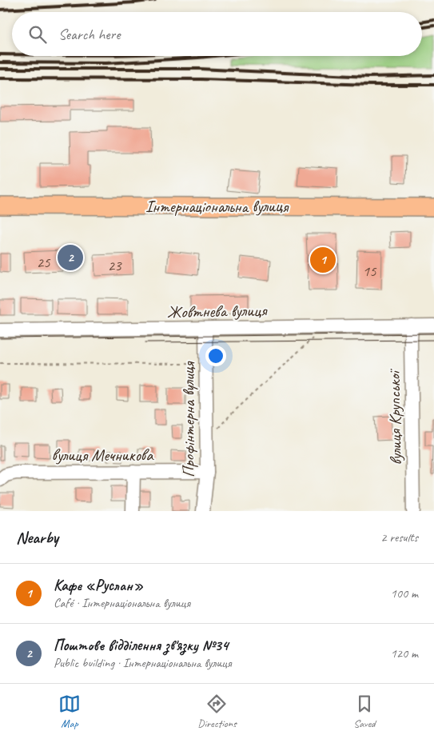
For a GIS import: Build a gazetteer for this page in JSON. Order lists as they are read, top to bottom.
{
  "streets": {
    "main road": ["Інтернаціональна вулиця"],
    "street": [
      "Жовтнева вулиця",
      "вулиця Крупської",
      "Профінтерна вулиця",
      "вулиця Мечникова"
    ]
  },
  "crossings": [
    ["Жовтнева вулиця", "вулиця Крупської"],
    ["Жовтнева вулиця", "Профінтерна вулиця"],
    ["Профінтерна вулиця", "вулиця Мечникова"]
  ],
  "house_numbers": ["25", "23", "15"],
  "page": {
    "search": "Search here",
    "pins": ["2", "1"],
    "heading": ["Nearby", "2 results"],
    "list": [
      {
        "mark": "1",
        "name": "Кафе «Руслан»",
        "note": "Café · Інтернаціональна вулиця",
        "value": "100 m"
      },
      {
        "mark": "2",
        "name": "Поштове відділення зв'язку №34",
        "note": "Public building · Інтернаціональна вулиця",
        "value": "120 m"
      }
    ],
    "nav": ["Map", "Directions", "Saved"]
  }
}
